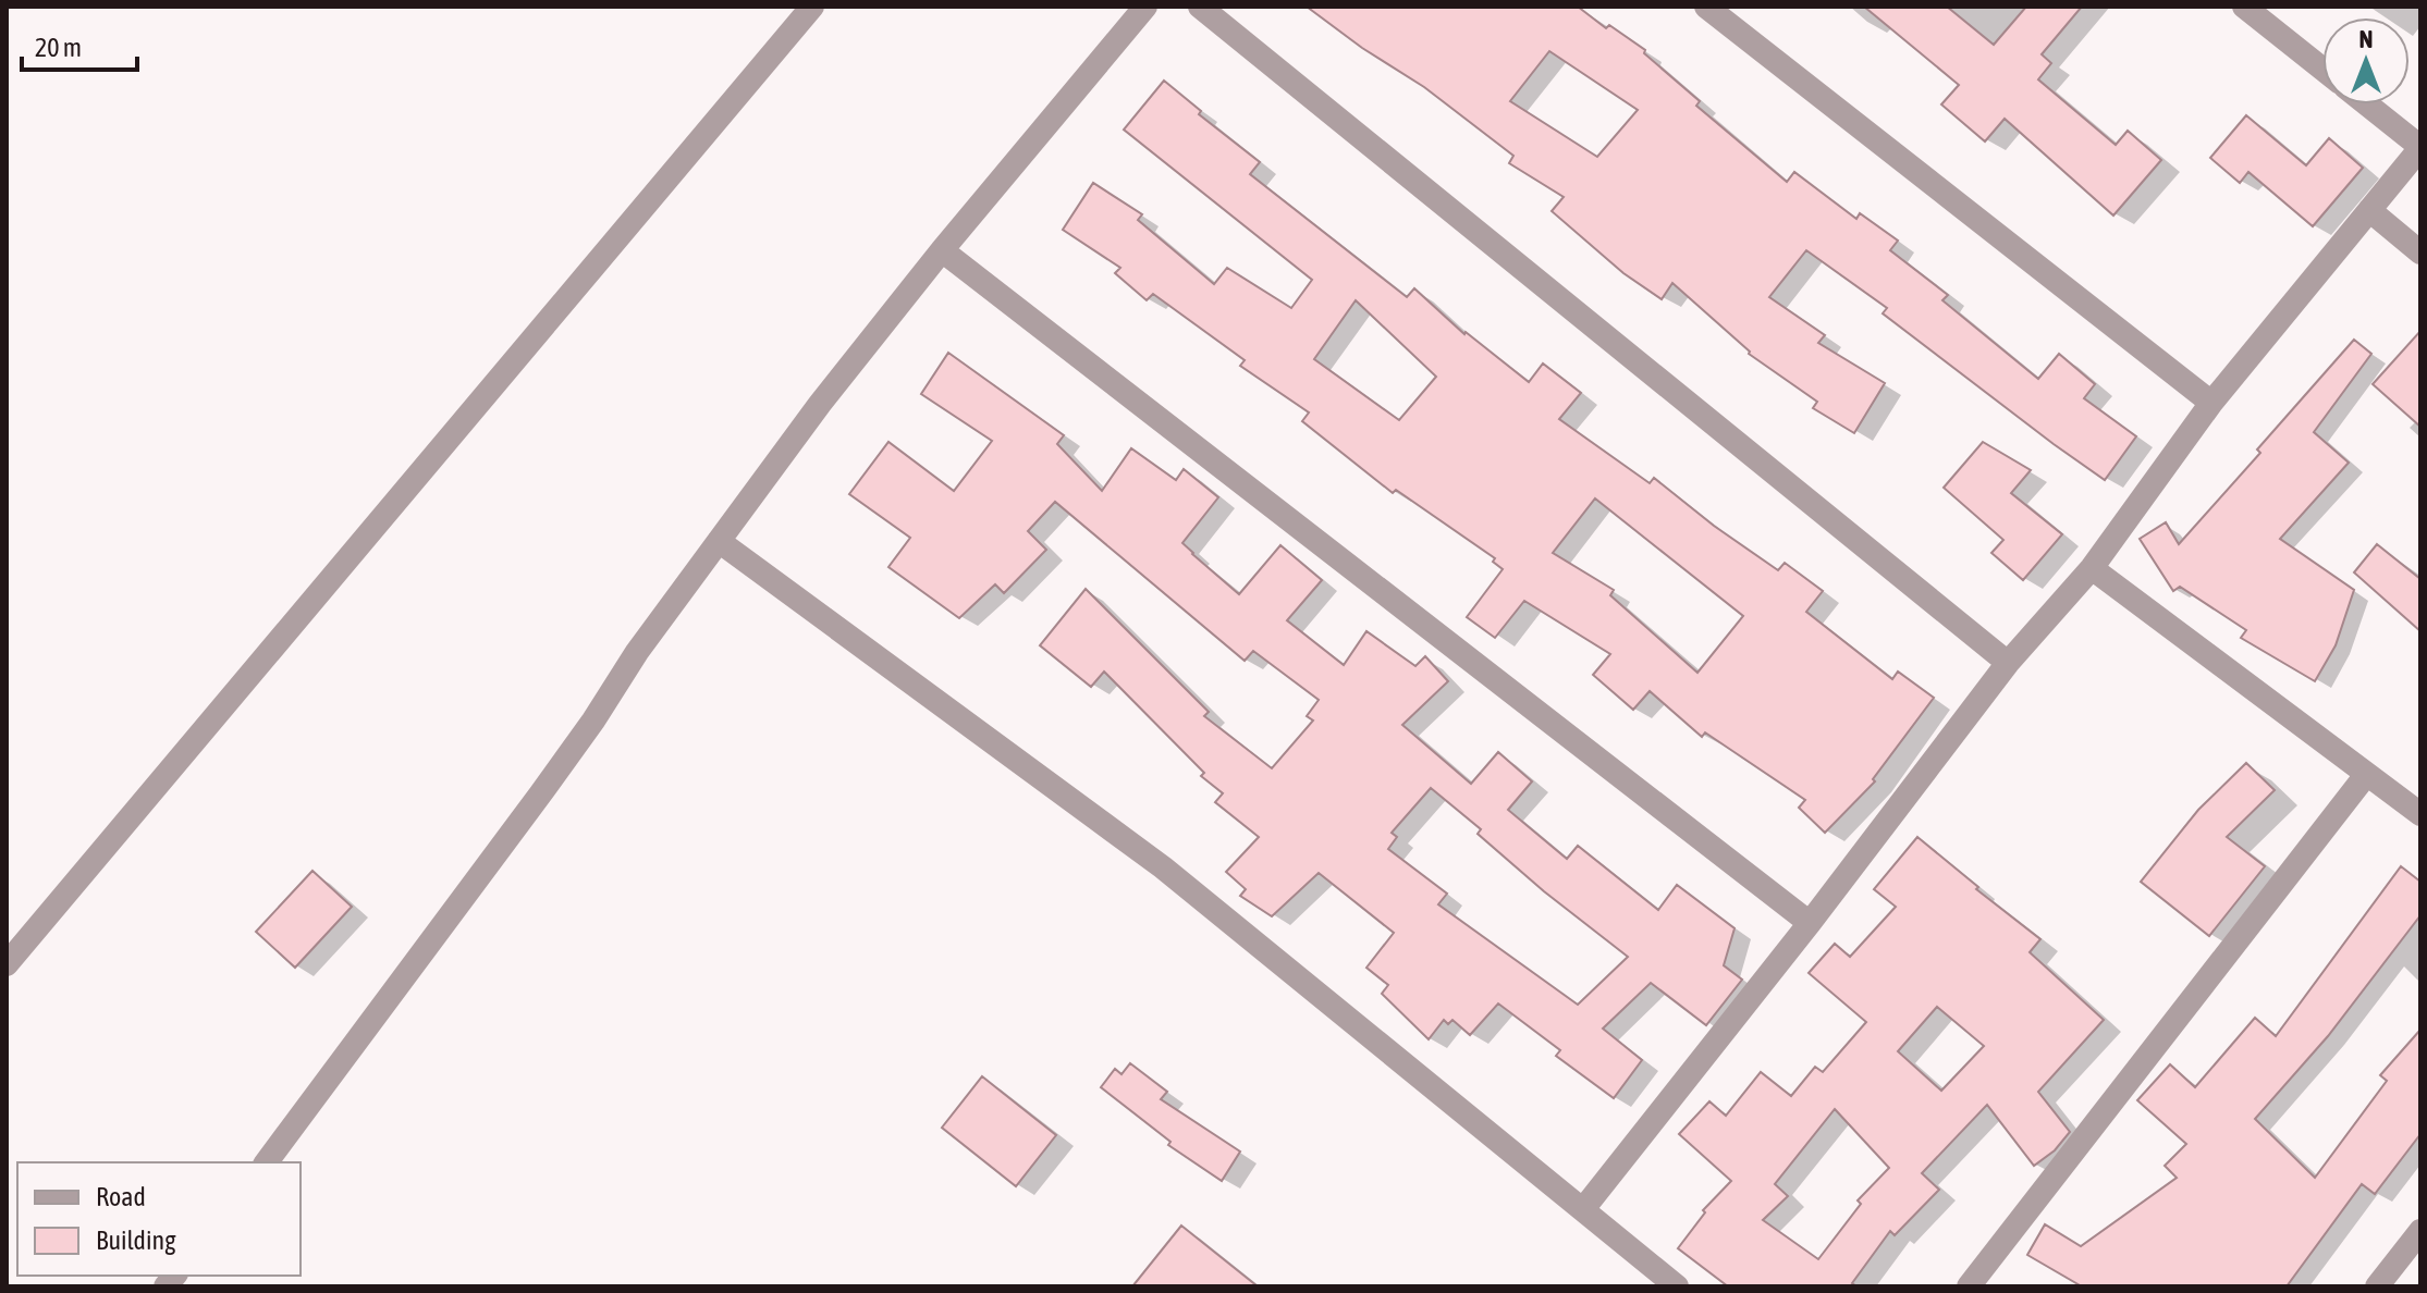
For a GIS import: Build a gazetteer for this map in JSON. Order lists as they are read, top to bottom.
{
  "legend": ["Road", "Building"],
  "scale_bar": "20 m",
  "north": "top"
}
